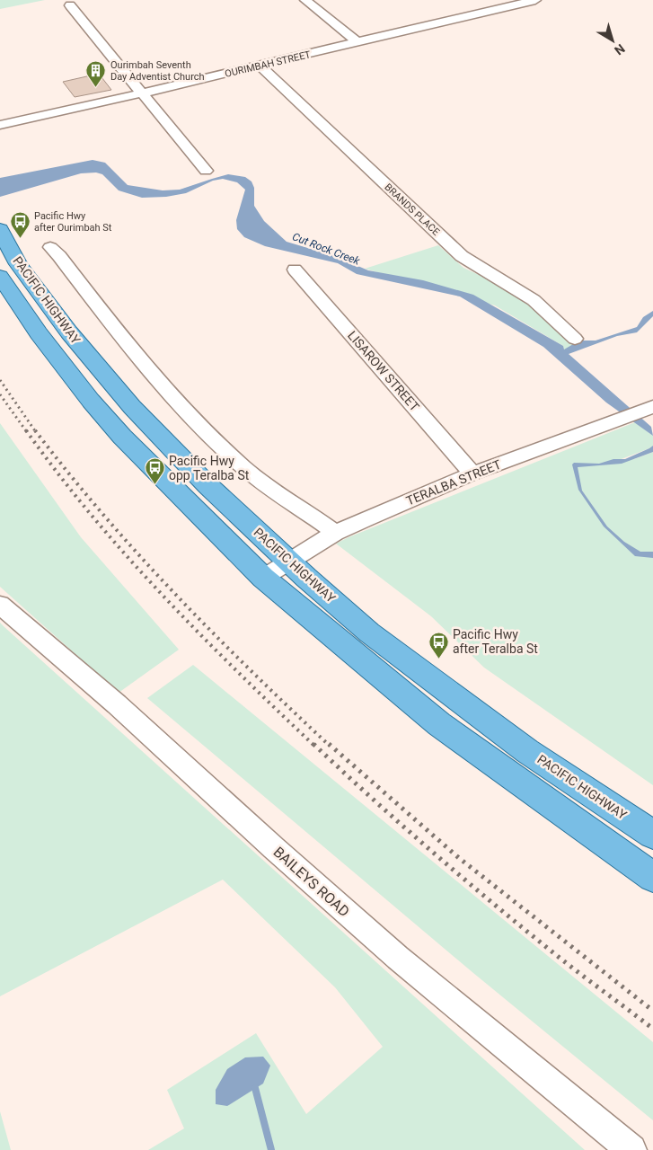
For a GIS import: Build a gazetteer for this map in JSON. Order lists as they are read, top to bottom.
{
  "streets": {
    "main road": ["PACIFIC HIGHWAY"],
    "street": [
      "OURIMBAH STREET",
      "BRANDS PLACE",
      "LISAROW STREET",
      "TERALBA STREET",
      "BAILEYS ROAD"
    ]
  },
  "crossings": [
    ["OURIMBAH STREET", "BRANDS PLACE"],
    ["PACIFIC HIGHWAY", "TERALBA STREET"],
    ["LISAROW STREET", "TERALBA STREET"]
  ],
  "water": ["Cut Rock Creek"],
  "places": {
    "building": ["Ourimbah Seventh Day Adventist Church"],
    "bus stop": ["Pacific Hwy after Ourimbah St", "Pacific Hwy opp Teralba St", "Pacific Hwy after Teralba St"]
  },
  "north": "bottom right"
}
